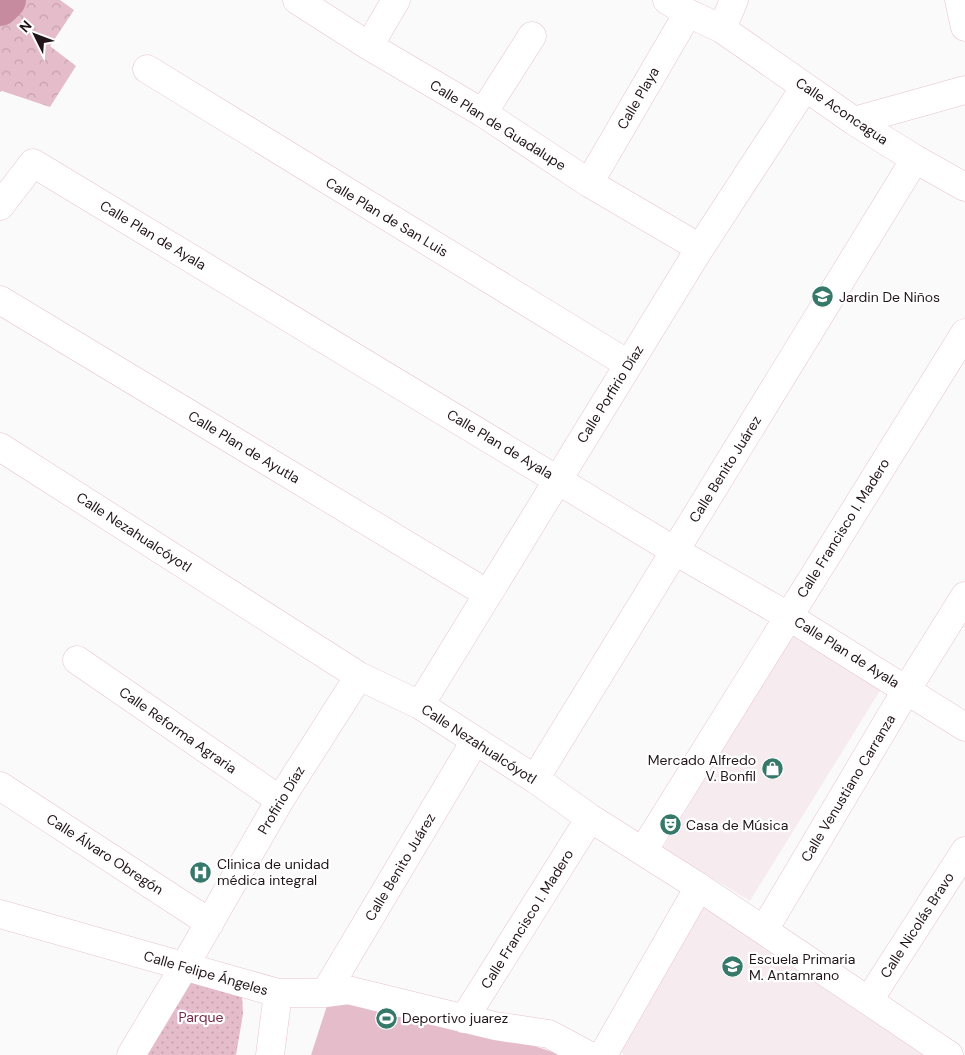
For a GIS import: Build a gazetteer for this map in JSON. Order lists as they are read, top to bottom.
{
  "streets": {
    "street": [
      "Calle Playa",
      "Calle Aconcagua",
      "Calle Plan de Guadalupe",
      "Calle Plan de San Luis",
      "Calle Plan de Ayala",
      "Calle Porfirio Díaz",
      "Calle Plan de Ayutla",
      "Calle Benito Juárez",
      "Calle Francisco I. Madero",
      "Calle Nezahualcóyotl",
      "Calle Reforma Agraria",
      "Calle Venustiano Carranza",
      "Profirio Díaz",
      "Calle Álvaro Obregón",
      "Calle Nicolás Bravo",
      "Calle Felipe Ángeles"
    ]
  },
  "crossings": [
    ["Calle Playa", "Calle Aconcagua"],
    ["Calle Playa", "Calle Plan de Guadalupe"],
    ["Calle Aconcagua", "Calle Porfirio Díaz"],
    ["Calle Aconcagua", "Calle Benito Juárez"],
    ["Calle Plan de Guadalupe", "Calle Porfirio Díaz"],
    ["Calle Plan de San Luis", "Calle Porfirio Díaz"],
    ["Calle Plan de Ayala", "Calle Porfirio Díaz"],
    ["Calle Plan de Ayala", "Calle Benito Juárez"],
    ["Calle Plan de Ayala", "Calle Francisco I. Madero"],
    ["Calle Plan de Ayala", "Calle Venustiano Carranza"],
    ["Calle Porfirio Díaz", "Calle Plan de Ayutla"],
    ["Calle Porfirio Díaz", "Calle Nezahualcóyotl"],
    ["Calle Benito Juárez", "Calle Nezahualcóyotl"],
    ["Calle Benito Juárez", "Calle Felipe Ángeles"],
    ["Calle Francisco I. Madero", "Calle Nezahualcóyotl"],
    ["Calle Francisco I. Madero", "Calle Felipe Ángeles"],
    ["Calle Nezahualcóyotl", "Calle Venustiano Carranza"],
    ["Calle Nezahualcóyotl", "Profirio Díaz"],
    ["Calle Nezahualcóyotl", "Calle Nicolás Bravo"],
    ["Calle Reforma Agraria", "Profirio Díaz"],
    ["Profirio Díaz", "Calle Álvaro Obregón"],
    ["Profirio Díaz", "Calle Felipe Ángeles"]
  ],
  "parks": ["Parque"],
  "places": {
    "school or university": ["Jardin De Niños", "Escuela Primaria M. Antamrano"],
    "shop": ["Mercado Alfredo V. Bonfil"],
    "theatre": ["Casa de Música"],
    "hospital": ["Clinica de unidad médica integral"],
    "sports": ["Deportivo juarez"]
  },
  "north": "top left"
}
